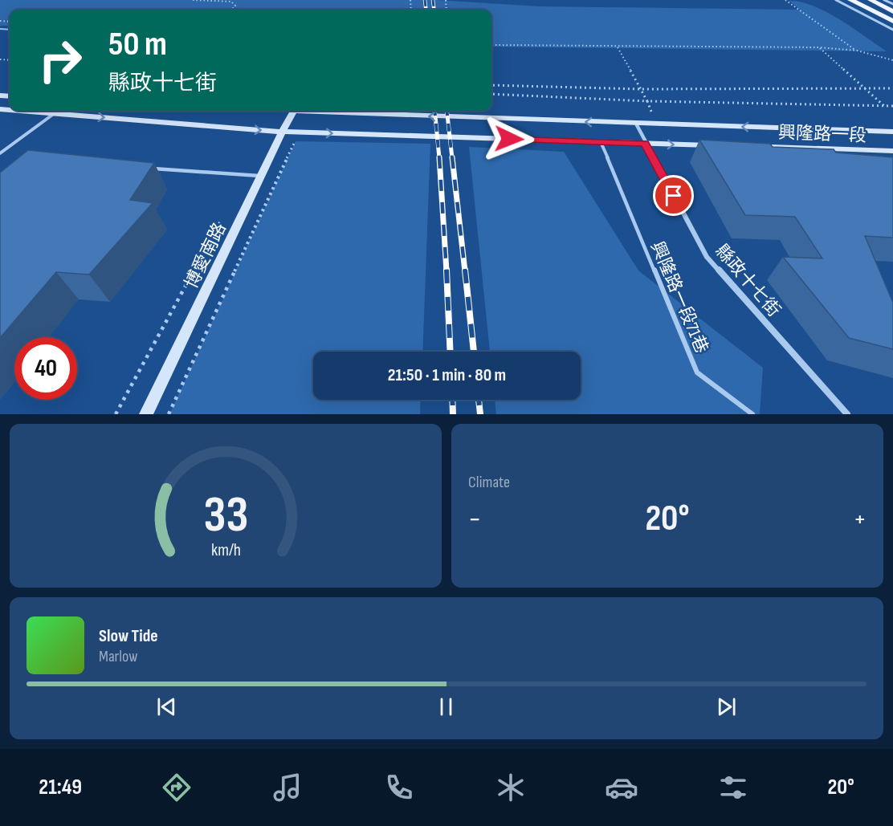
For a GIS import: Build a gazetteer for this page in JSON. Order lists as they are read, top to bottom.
{
  "streets": {
    "street": ["興隆路一段", "博愛南路", "縣政十七街"],
    "lane": ["興隆路一段71巷"]
  },
  "crossings": [
    ["興隆路一段", "博愛南路"],
    ["興隆路一段", "縣政十七街"]
  ],
  "page": {
    "turn": ["50 m", "縣政十七街"],
    "limit": "40",
    "trip": "21:50 · 1 min · 80 m",
    "tile": "Climate",
    "heat": ["−", "20°", "+"],
    "song": ["Slow Tide", "Marlow"],
    "tabs": ["21:49", "20°"],
    "gauge": ["33", "km/h"]
  }
}
